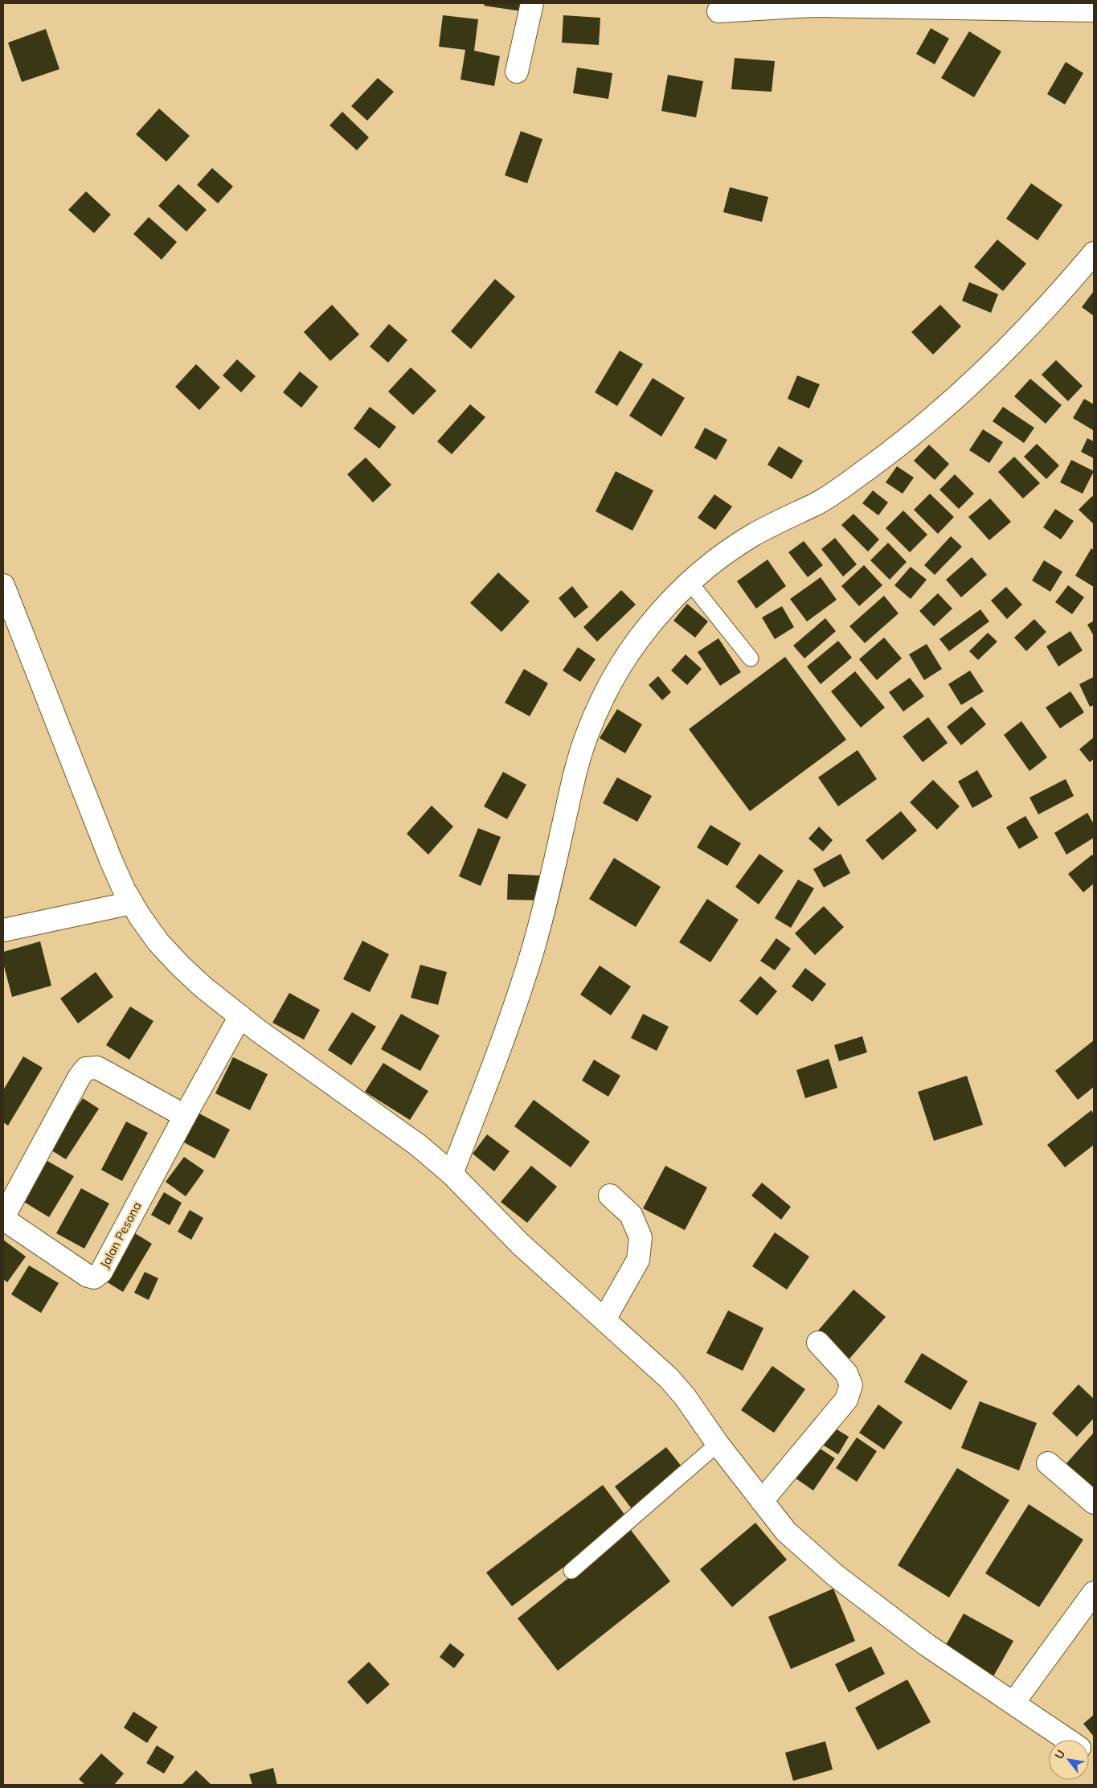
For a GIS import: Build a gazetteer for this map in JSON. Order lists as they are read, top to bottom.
{
  "streets": {
    "street": ["Jalan Pesona"]
  },
  "north": "top left"
}
